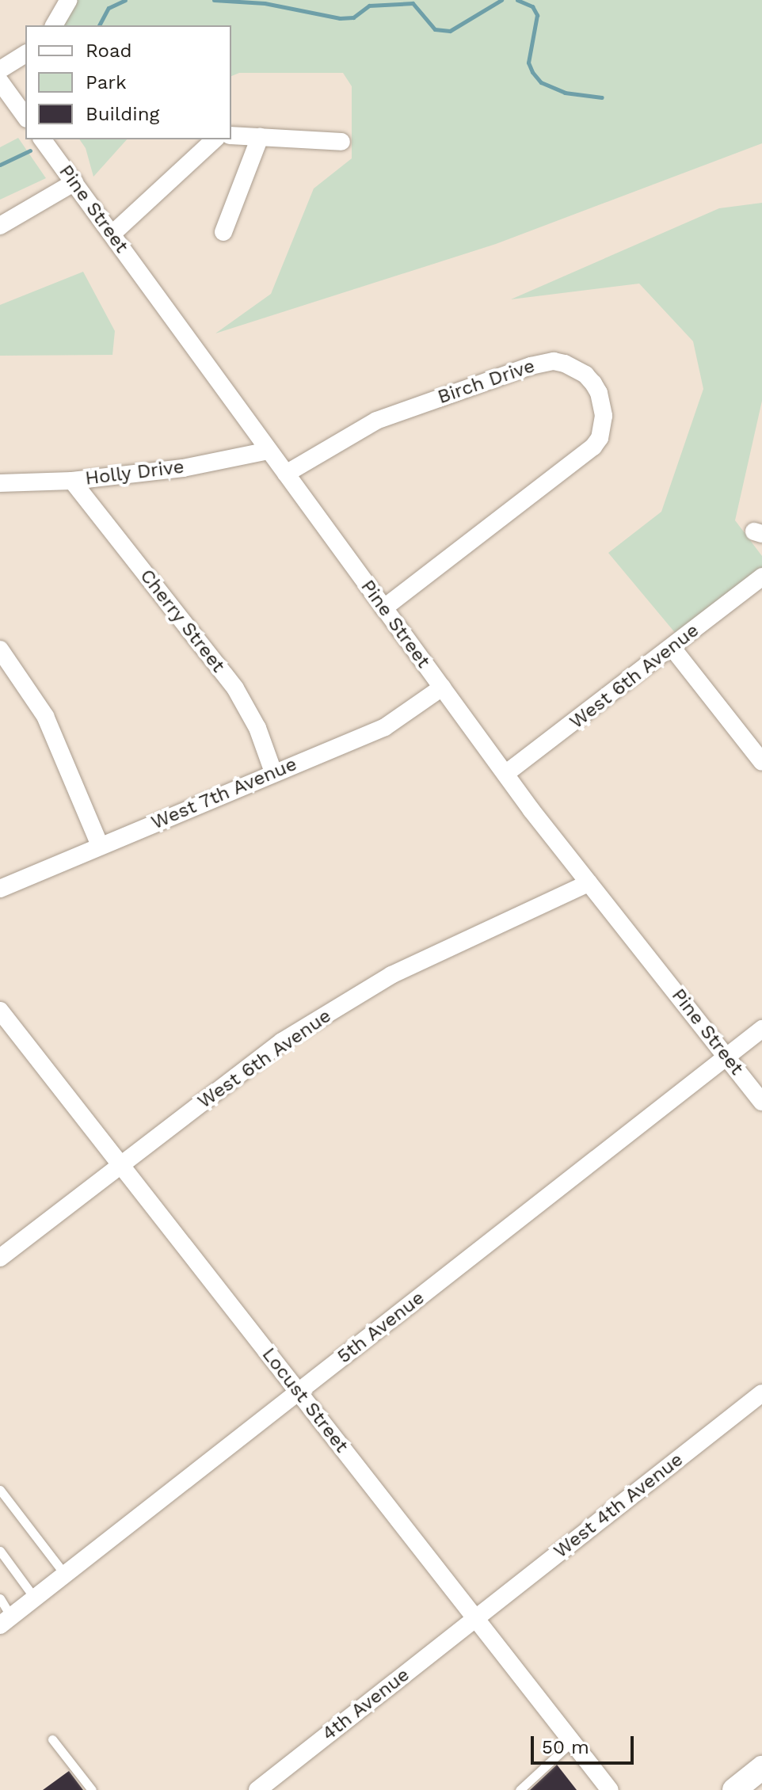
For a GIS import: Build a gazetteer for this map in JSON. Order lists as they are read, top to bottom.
{
  "streets": {
    "street": [
      "Pine Street",
      "Birch Drive",
      "Holly Drive",
      "Cherry Street",
      "West 6th Avenue",
      "West 7th Avenue",
      "5th Avenue",
      "Locust Street",
      "West 4th Avenue",
      "4th Avenue"
    ]
  },
  "crossings": [
    ["Pine Street", "Birch Drive"],
    ["Pine Street", "Holly Drive"],
    ["Pine Street", "West 6th Avenue"],
    ["Pine Street", "West 7th Avenue"],
    ["Pine Street", "5th Avenue"],
    ["Holly Drive", "Cherry Street"],
    ["Cherry Street", "West 7th Avenue"],
    ["West 6th Avenue", "Locust Street"],
    ["5th Avenue", "Locust Street"],
    ["Locust Street", "West 4th Avenue"],
    ["Locust Street", "4th Avenue"],
    ["West 4th Avenue", "4th Avenue"]
  ],
  "legend": ["Road", "Park", "Building"],
  "scale_bar": "50 m"
}
